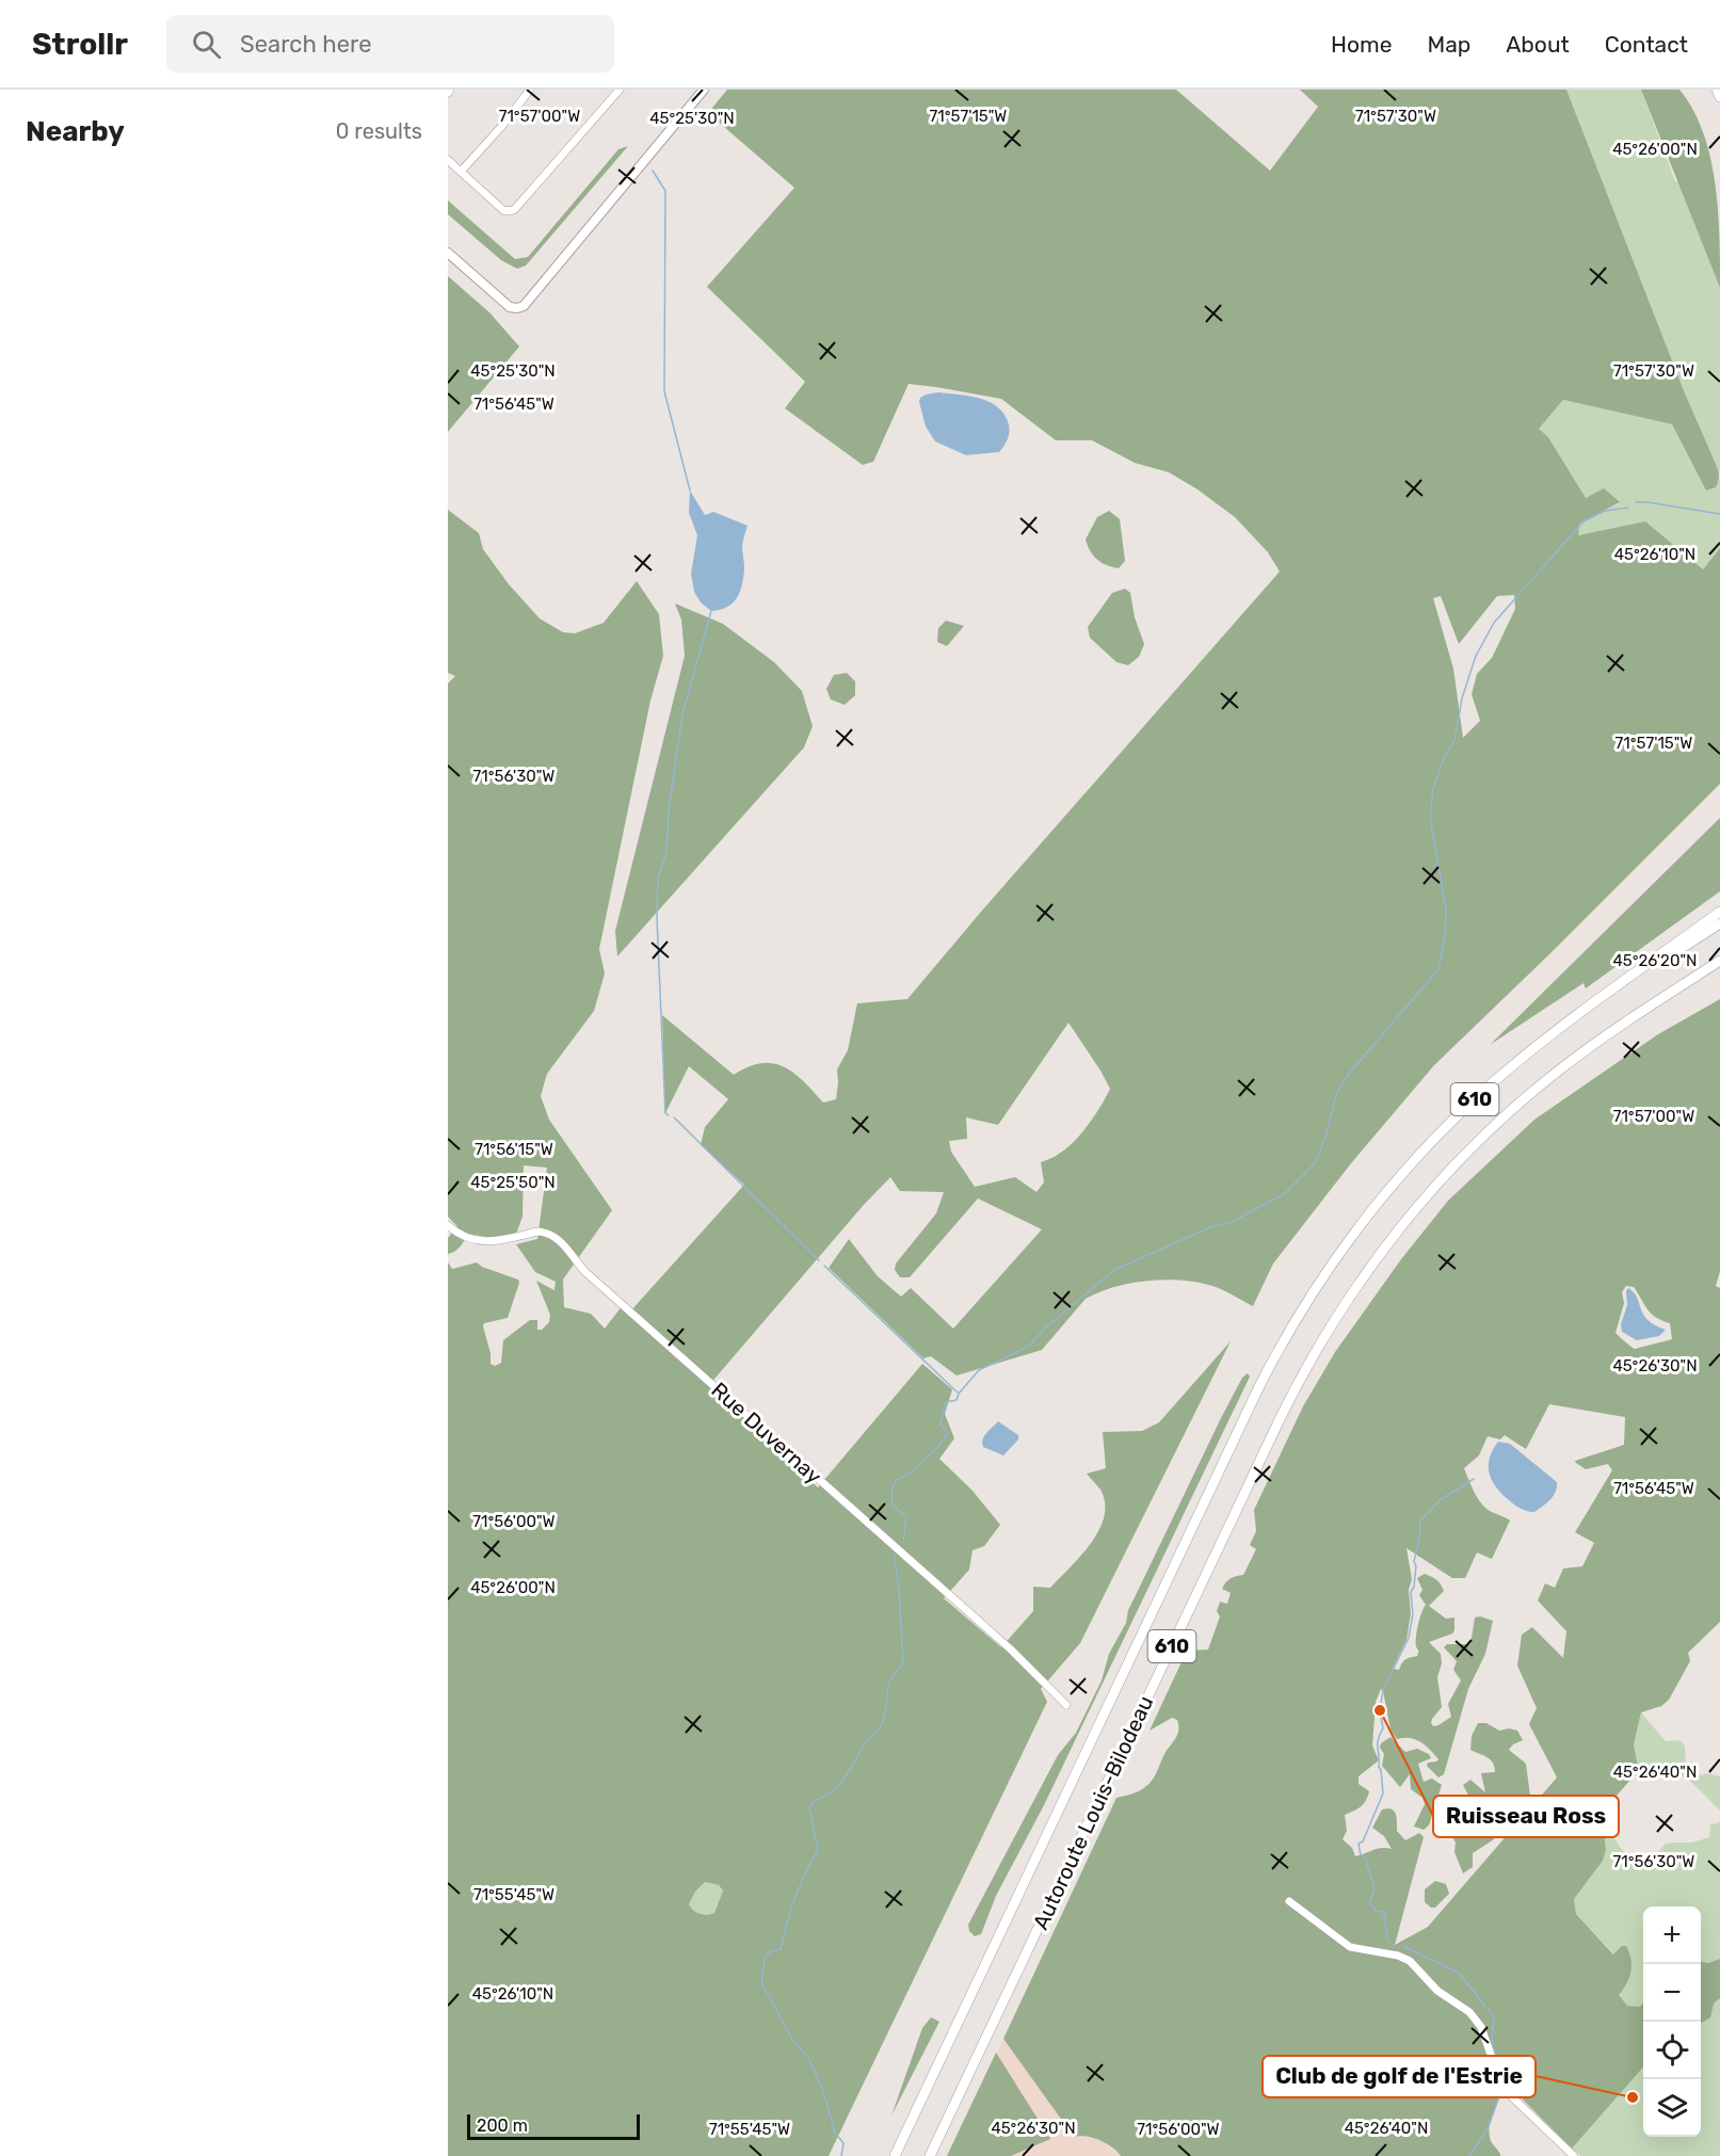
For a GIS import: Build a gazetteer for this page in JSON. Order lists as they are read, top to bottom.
{
  "streets": {
    "highway": ["610", "Autoroute Louis-Bilodeau"],
    "street": ["Rue Duvernay"]
  },
  "places": ["Ruisseau Ross", "Club de golf de l'Estrie"],
  "scale_bar": "200 m",
  "page": {
    "header": "Strollr",
    "search": "Search here",
    "nav": [
      "Home",
      "Map",
      "About",
      "Contact"
    ],
    "heading": ["Nearby", "0 results"],
    "map_buttons": ["+", "−"],
    "scale": "200 m"
  },
  "coordinates": [
    "71°57'00\"W",
    "71°57'15\"W",
    "71°57'30\"W",
    "45°25'30\"N",
    "45°26'00\"N",
    "71°56'45\"W",
    "45°26'10\"N",
    "71°56'30\"W",
    "45°26'20\"N",
    "71°56'15\"W",
    "45°25'50\"N",
    "45°26'30\"N",
    "71°56'00\"W",
    "45°26'40\"N",
    "71°55'45\"W"
  ]
}
